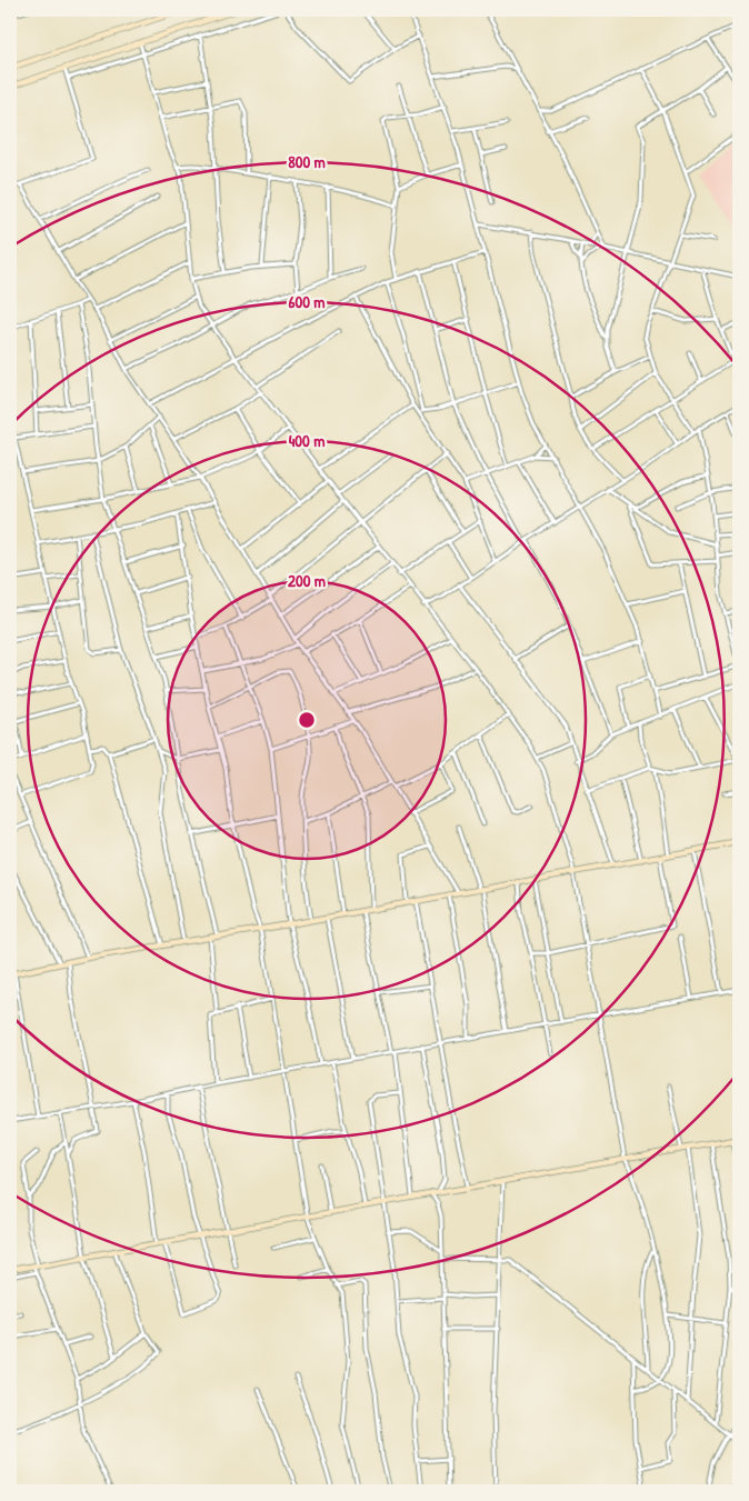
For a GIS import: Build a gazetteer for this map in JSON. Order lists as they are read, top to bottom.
{
  "rings": [
    "800 m",
    "600 m",
    "400 m",
    "200 m"
  ]
}
